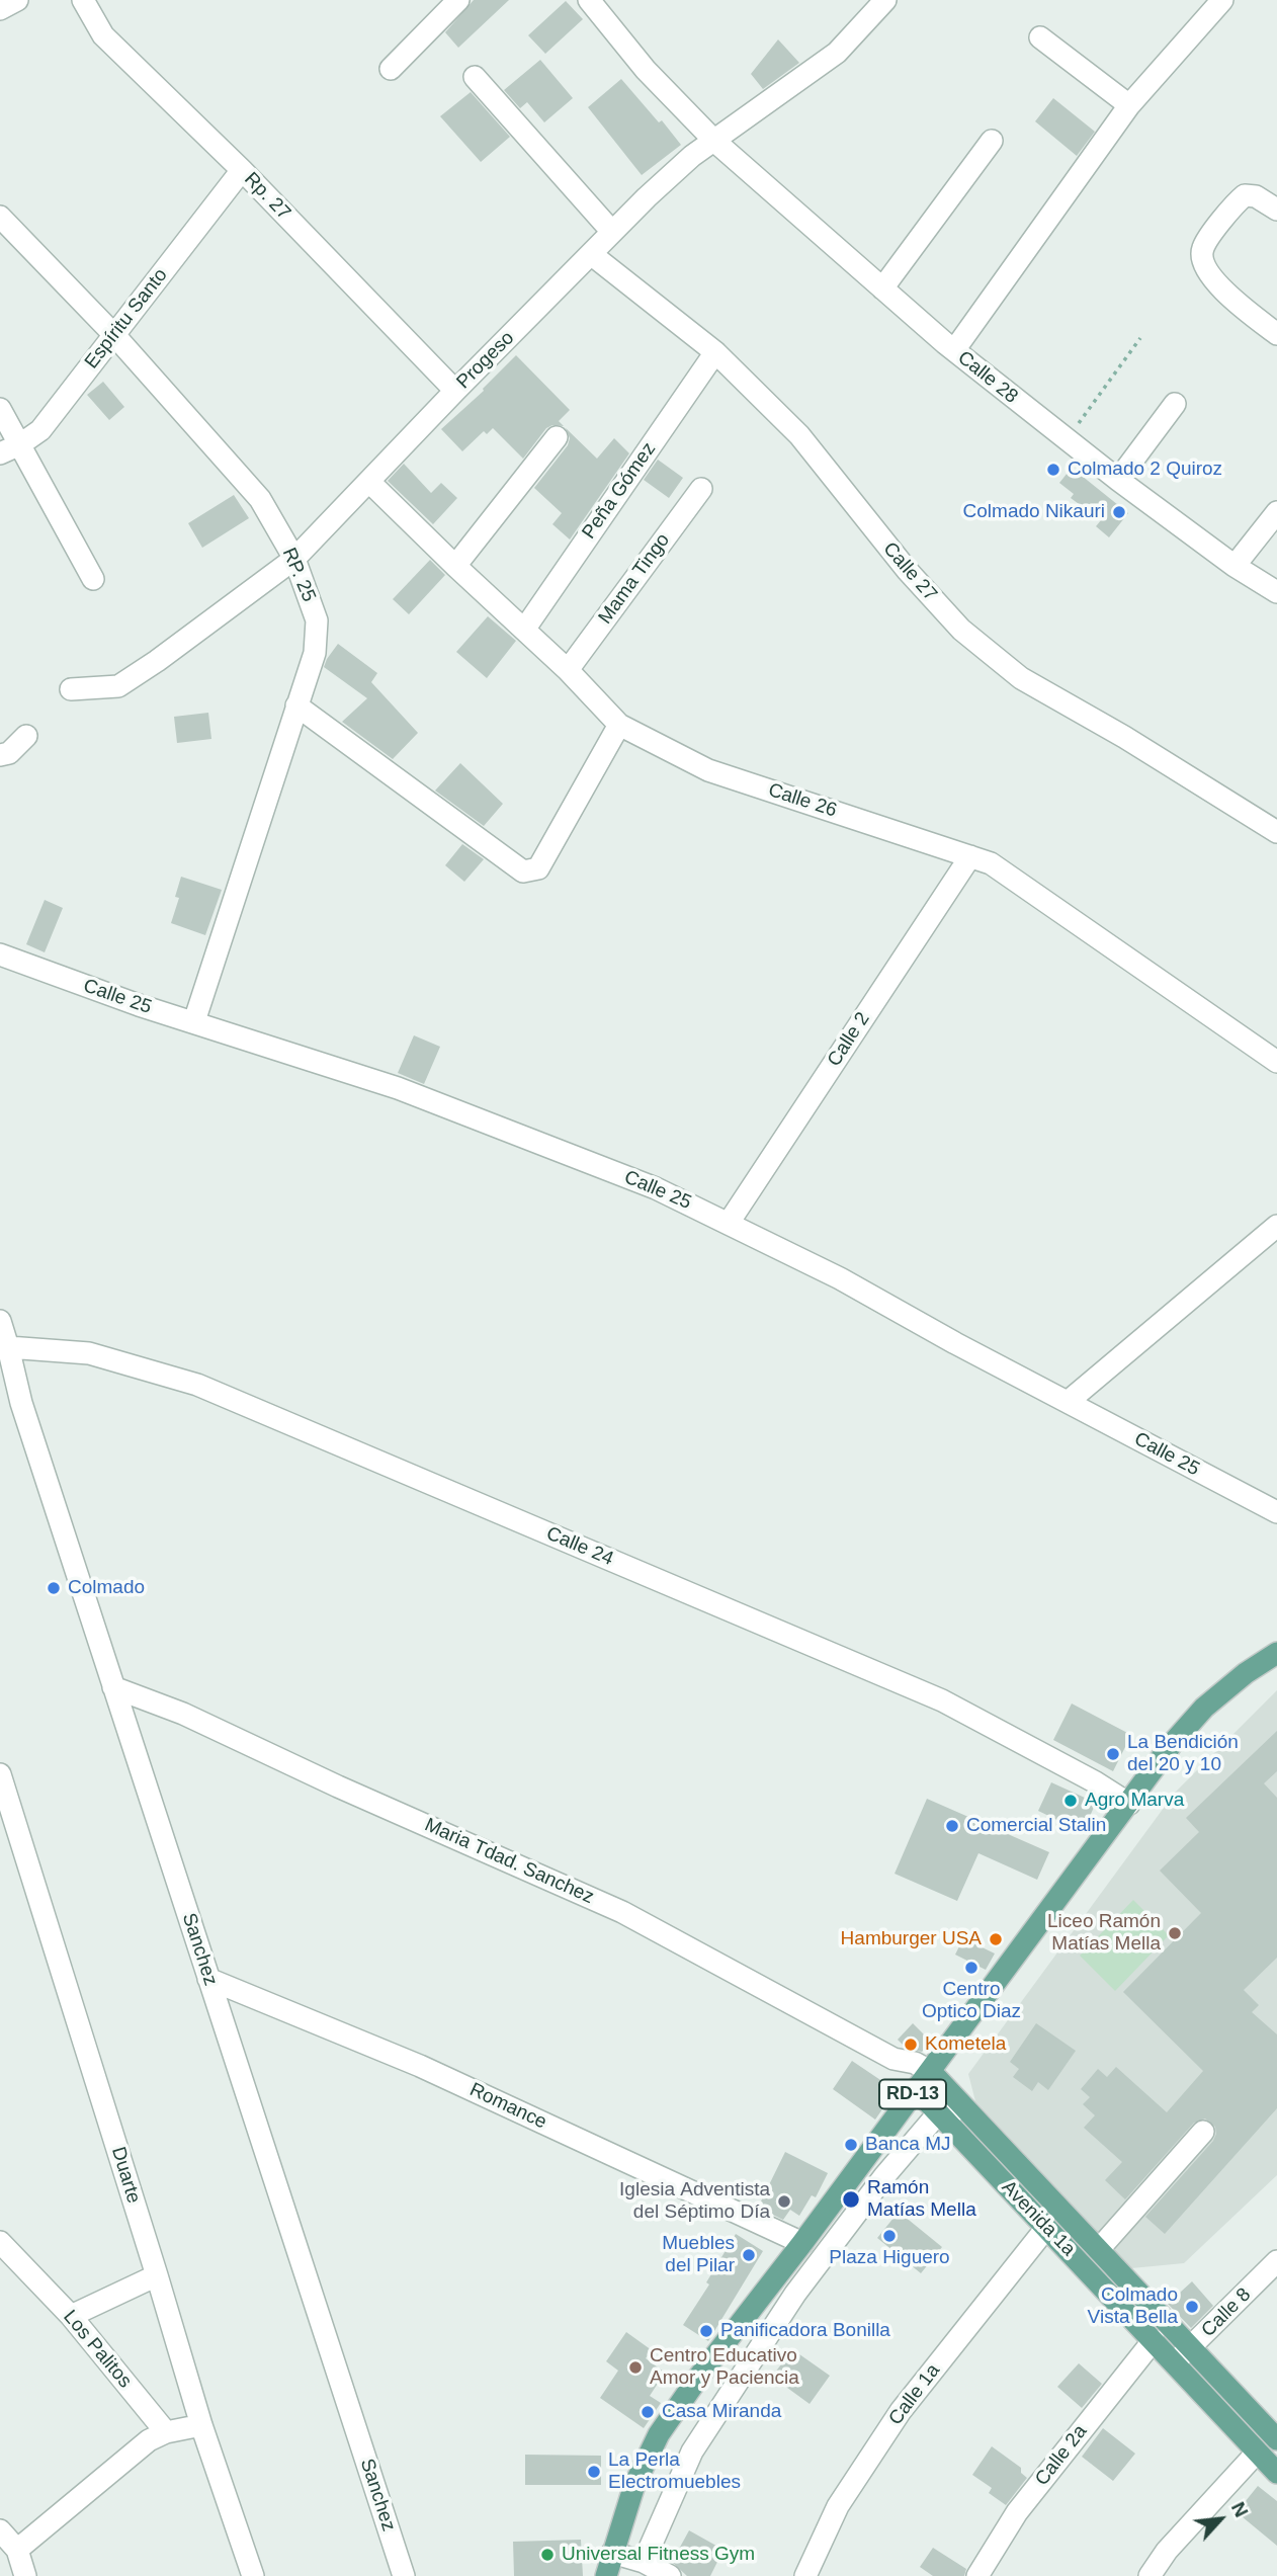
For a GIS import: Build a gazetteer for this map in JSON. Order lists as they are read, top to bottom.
{
  "streets": {
    "main road": ["RD-13", "Avenida 1a"],
    "street": [
      "Rp. 27",
      "Espíritu Santo",
      "Progeso",
      "Calle 28",
      "Peña Gómez",
      "Calle 27",
      "RP. 25",
      "Mama Tingo",
      "Calle 26",
      "Calle 25",
      "Calle 2",
      "Calle 24",
      "Maria Tdad. Sanchez",
      "Sanchez",
      "Romance",
      "Duarte",
      "Calle 8",
      "Los Palitos",
      "Calle 1a",
      "Calle 2a"
    ]
  },
  "crossings": [
    ["Rp. 27", "Espíritu Santo"],
    ["Rp. 27", "Progeso"],
    ["Espíritu Santo", "RP. 25"],
    ["Progeso", "Calle 28"],
    ["Progeso", "Calle 27"],
    ["Progeso", "RP. 25"],
    ["Progeso", "Calle 26"],
    ["Peña Gómez", "Calle 27"],
    ["Peña Gómez", "Calle 26"],
    ["RP. 25", "Calle 25"],
    ["Mama Tingo", "Calle 26"],
    ["Calle 26", "Calle 2"],
    ["Calle 25", "Calle 2"],
    ["Calle 24", "Sanchez"],
    ["Calle 24", "RD-13"],
    ["Maria Tdad. Sanchez", "Sanchez"],
    ["Sanchez", "Romance"],
    ["RD-13", "Romance"],
    ["RD-13", "Avenida 1a"],
    ["Avenida 1a", "Calle 8"],
    ["Avenida 1a", "Calle 1a"],
    ["Avenida 1a", "Calle 2a"]
  ],
  "places": [
    "Colmado 2 Quiroz",
    "Colmado Nikauri",
    "Colmado",
    "La Bendición del 20 y 10",
    "Agro Marva",
    "Comercial Stalin",
    "Liceo Ramón Matías Mella",
    "Hamburger USA",
    "Centro Optico Diaz",
    "Kometela",
    "Banca MJ",
    "Ramón Matías Mella",
    "Iglesia Adventista del Séptimo Día",
    "Plaza Higuero",
    "Muebles del Pilar",
    "Colmado Vista Bella",
    "Panificadora Bonilla",
    "Centro Educativo Amor y Paciencia",
    "Casa Miranda",
    "La Perla Electromuebles",
    "Universal Fitness Gym"
  ],
  "north": "top right"
}
